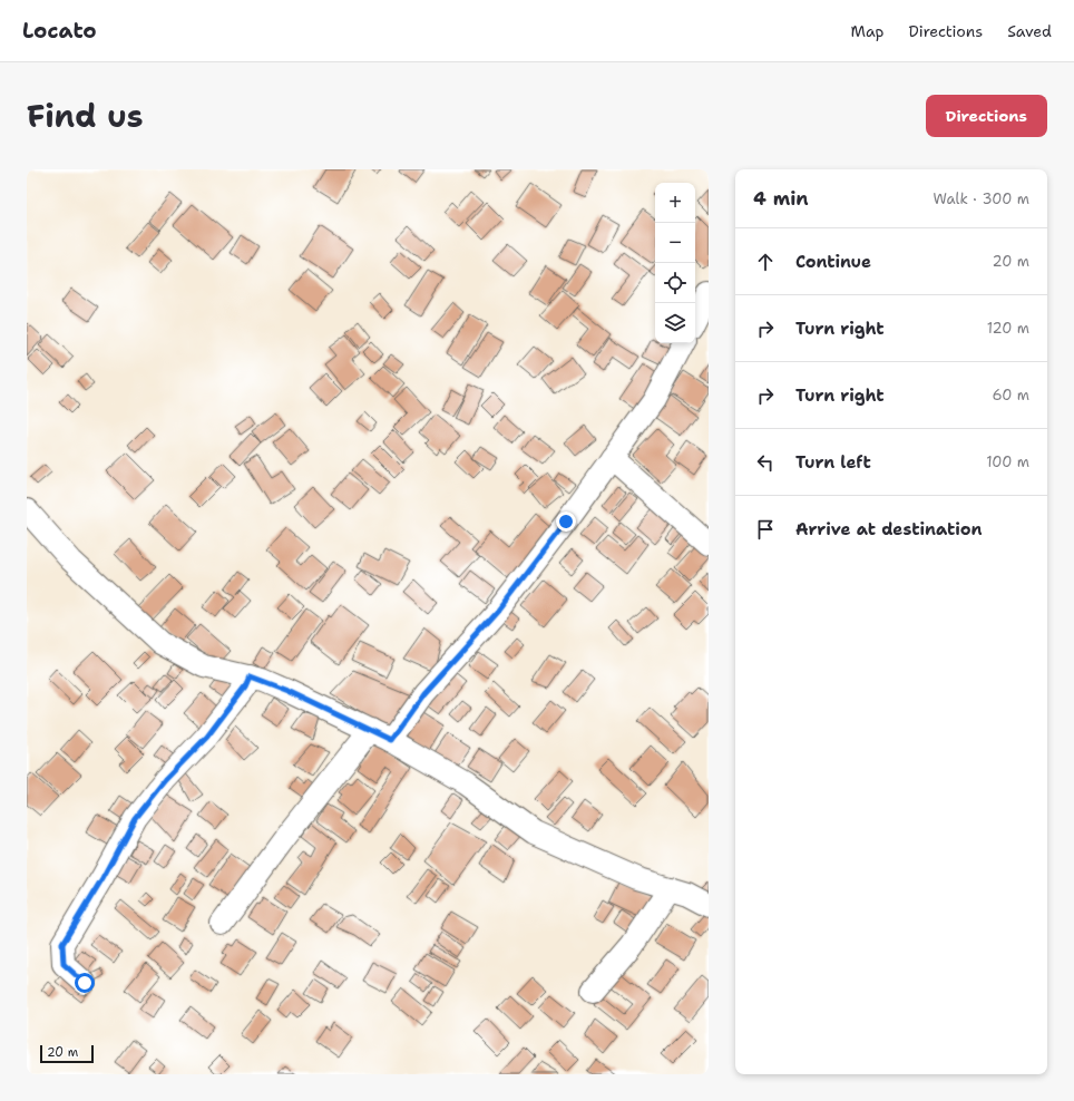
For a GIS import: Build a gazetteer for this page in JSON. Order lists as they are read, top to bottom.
{
  "scale_bar": "20 m",
  "page": {
    "header": "Locato",
    "nav": ["Map", "Directions", "Saved"],
    "title": "Find us",
    "buttons": "Directions",
    "heading": ["4 min", "Walk · 300 m"],
    "map_buttons": ["+", "−"],
    "list": [
      ["Continue", "20 m"],
      ["Turn right", "120 m"],
      ["Turn right", "60 m"],
      ["Turn left", "100 m"],
      "Arrive at destination"
    ],
    "scale": "20 m"
  }
}
